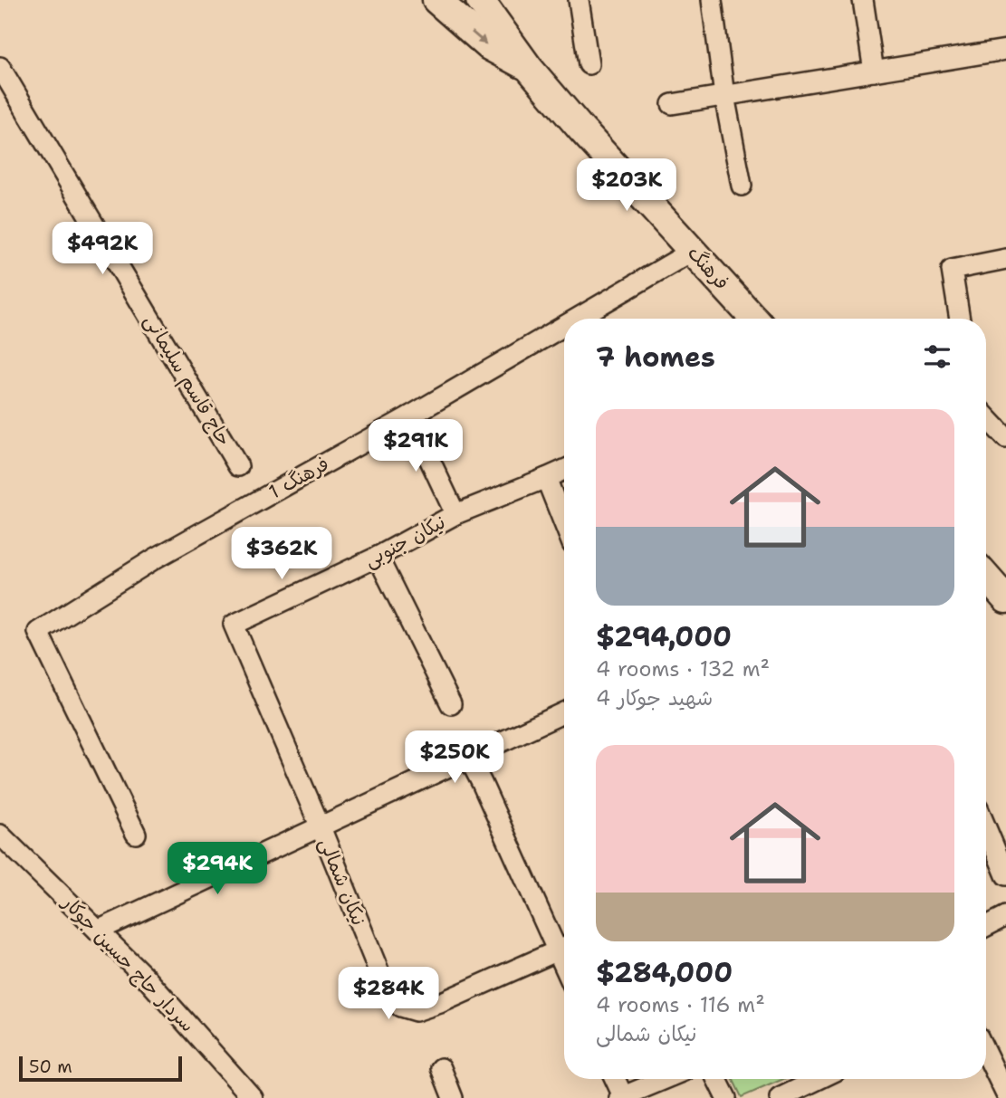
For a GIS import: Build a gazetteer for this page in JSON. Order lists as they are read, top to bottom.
{
  "streets": {
    "street": [
      "فرهنگ",
      "حاج قاسم سلیمانی",
      "فرهنگ 1",
      "نیکان جنوبی",
      "نیکان شمالی",
      "سردار حاج حسین جوکار"
    ]
  },
  "crossings": [
    ["فرهنگ", "فرهنگ 1"],
    ["نیکان جنوبی", "نیکان شمالی"]
  ],
  "scale_bar": "50 m",
  "page": {
    "price": [
      "$203K",
      "$492K",
      "$291K",
      "$362K",
      "$250K",
      "$294K",
      "$284K"
    ],
    "heading": "7 homes",
    "list": [
      {
        "name": "$294,000",
        "note": "4 rooms · 132 m² · شهید جوکار 4"
      },
      {
        "name": "$284,000",
        "note": "4 rooms · 116 m² · نیکان شمالی"
      }
    ],
    "scale": "50 m"
  }
}
